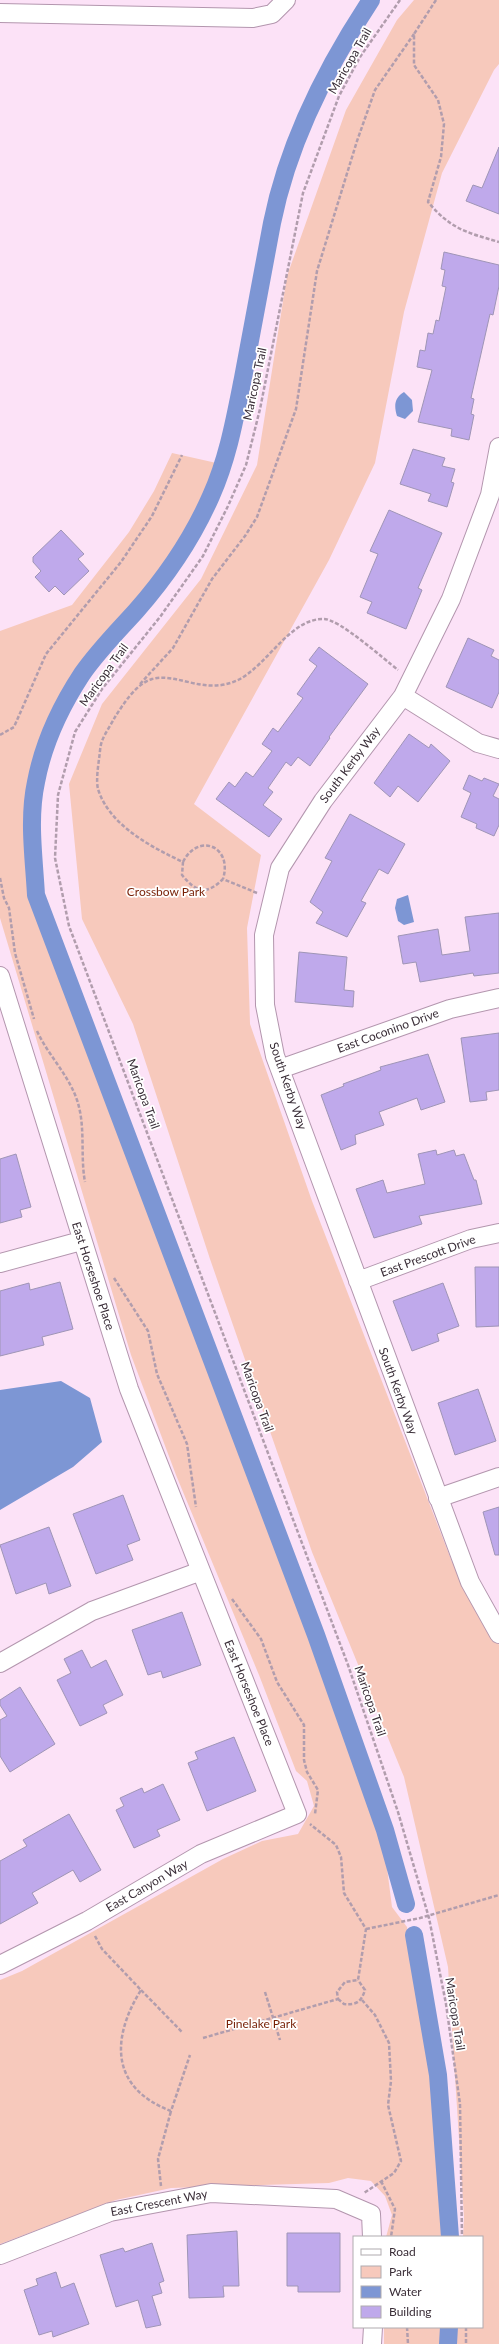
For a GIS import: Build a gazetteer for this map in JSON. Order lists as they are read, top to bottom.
{
  "streets": {
    "street": [
      "South Kerby Way",
      "East Coconino Drive",
      "East Prescott Drive",
      "East Horseshoe Place",
      "East Canyon Way",
      "East Crescent Way"
    ],
    "path": ["Maricopa Trail"]
  },
  "crossings": [
    ["South Kerby Way", "East Coconino Drive"],
    ["South Kerby Way", "East Prescott Drive"],
    ["East Horseshoe Place", "East Canyon Way"]
  ],
  "parks": ["Crossbow Park", "Pinelake Park"],
  "legend": [
    "Road",
    "Park",
    "Water",
    "Building"
  ]
}
